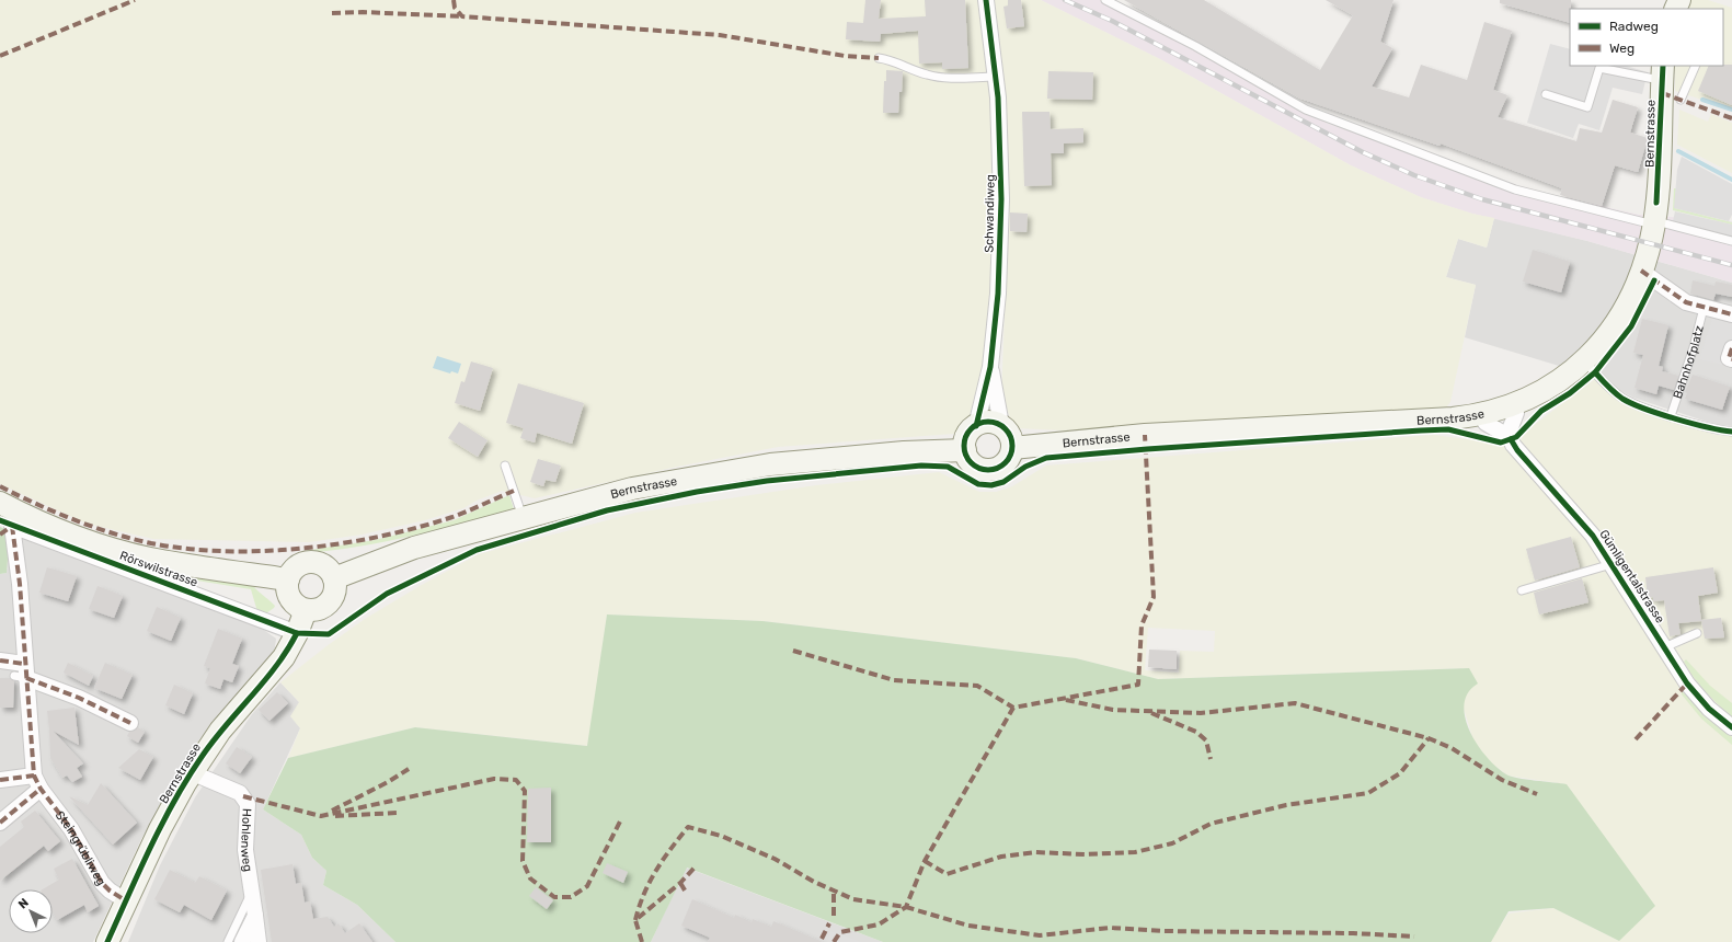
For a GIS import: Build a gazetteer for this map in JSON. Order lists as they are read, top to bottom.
{
  "streets": {
    "main road": ["Bernstrasse"],
    "street": [
      "Schwandiweg",
      "Rörswilstrasse",
      "Gümligentalstrasse",
      "Hohlenweg",
      "Steingrübliweg"
    ],
    "lane": ["Bahnhofplatz"]
  },
  "crossings": [
    ["Bernstrasse", "Schwandiweg"],
    ["Bernstrasse", "Rörswilstrasse"],
    ["Bernstrasse", "Gümligentalstrasse"],
    ["Bernstrasse", "Hohlenweg"],
    ["Bernstrasse", "Steingrübliweg"]
  ],
  "legend": ["Radweg", "Weg"],
  "north": "top left"
}
